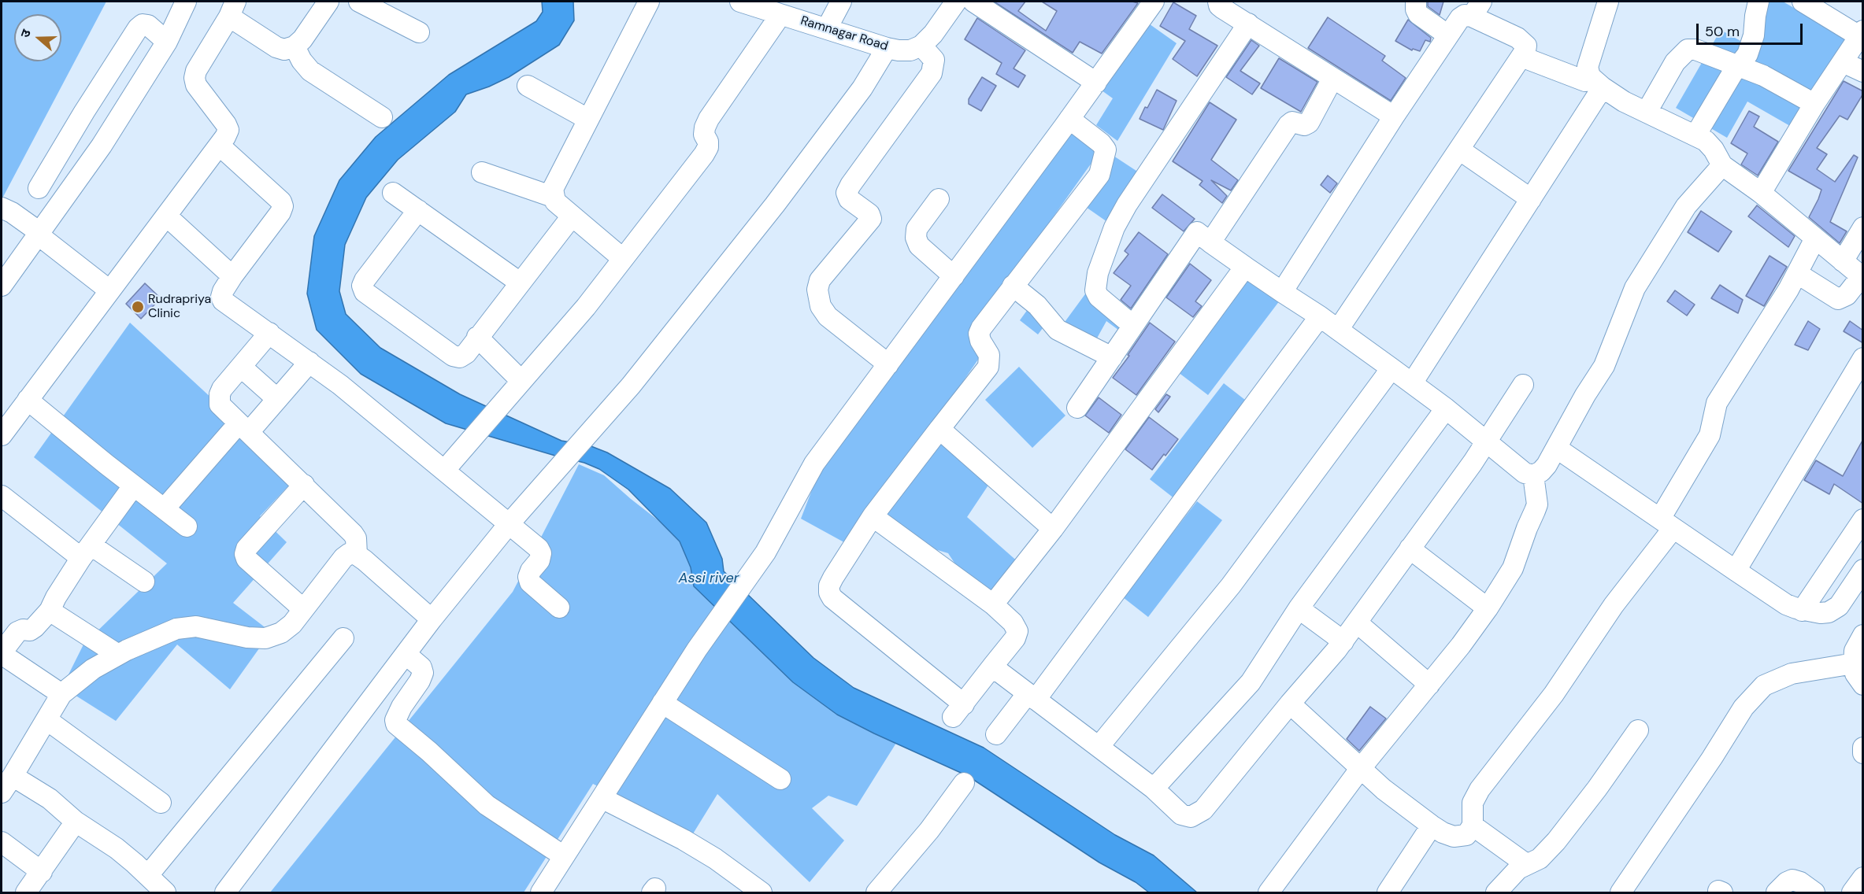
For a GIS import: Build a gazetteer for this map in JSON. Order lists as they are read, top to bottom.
{
  "streets": {
    "street": ["Ramnagar Road"]
  },
  "water": ["Assi river"],
  "places": ["Rudrapriya Clinic"],
  "scale_bar": "50 m",
  "north": "left"
}
